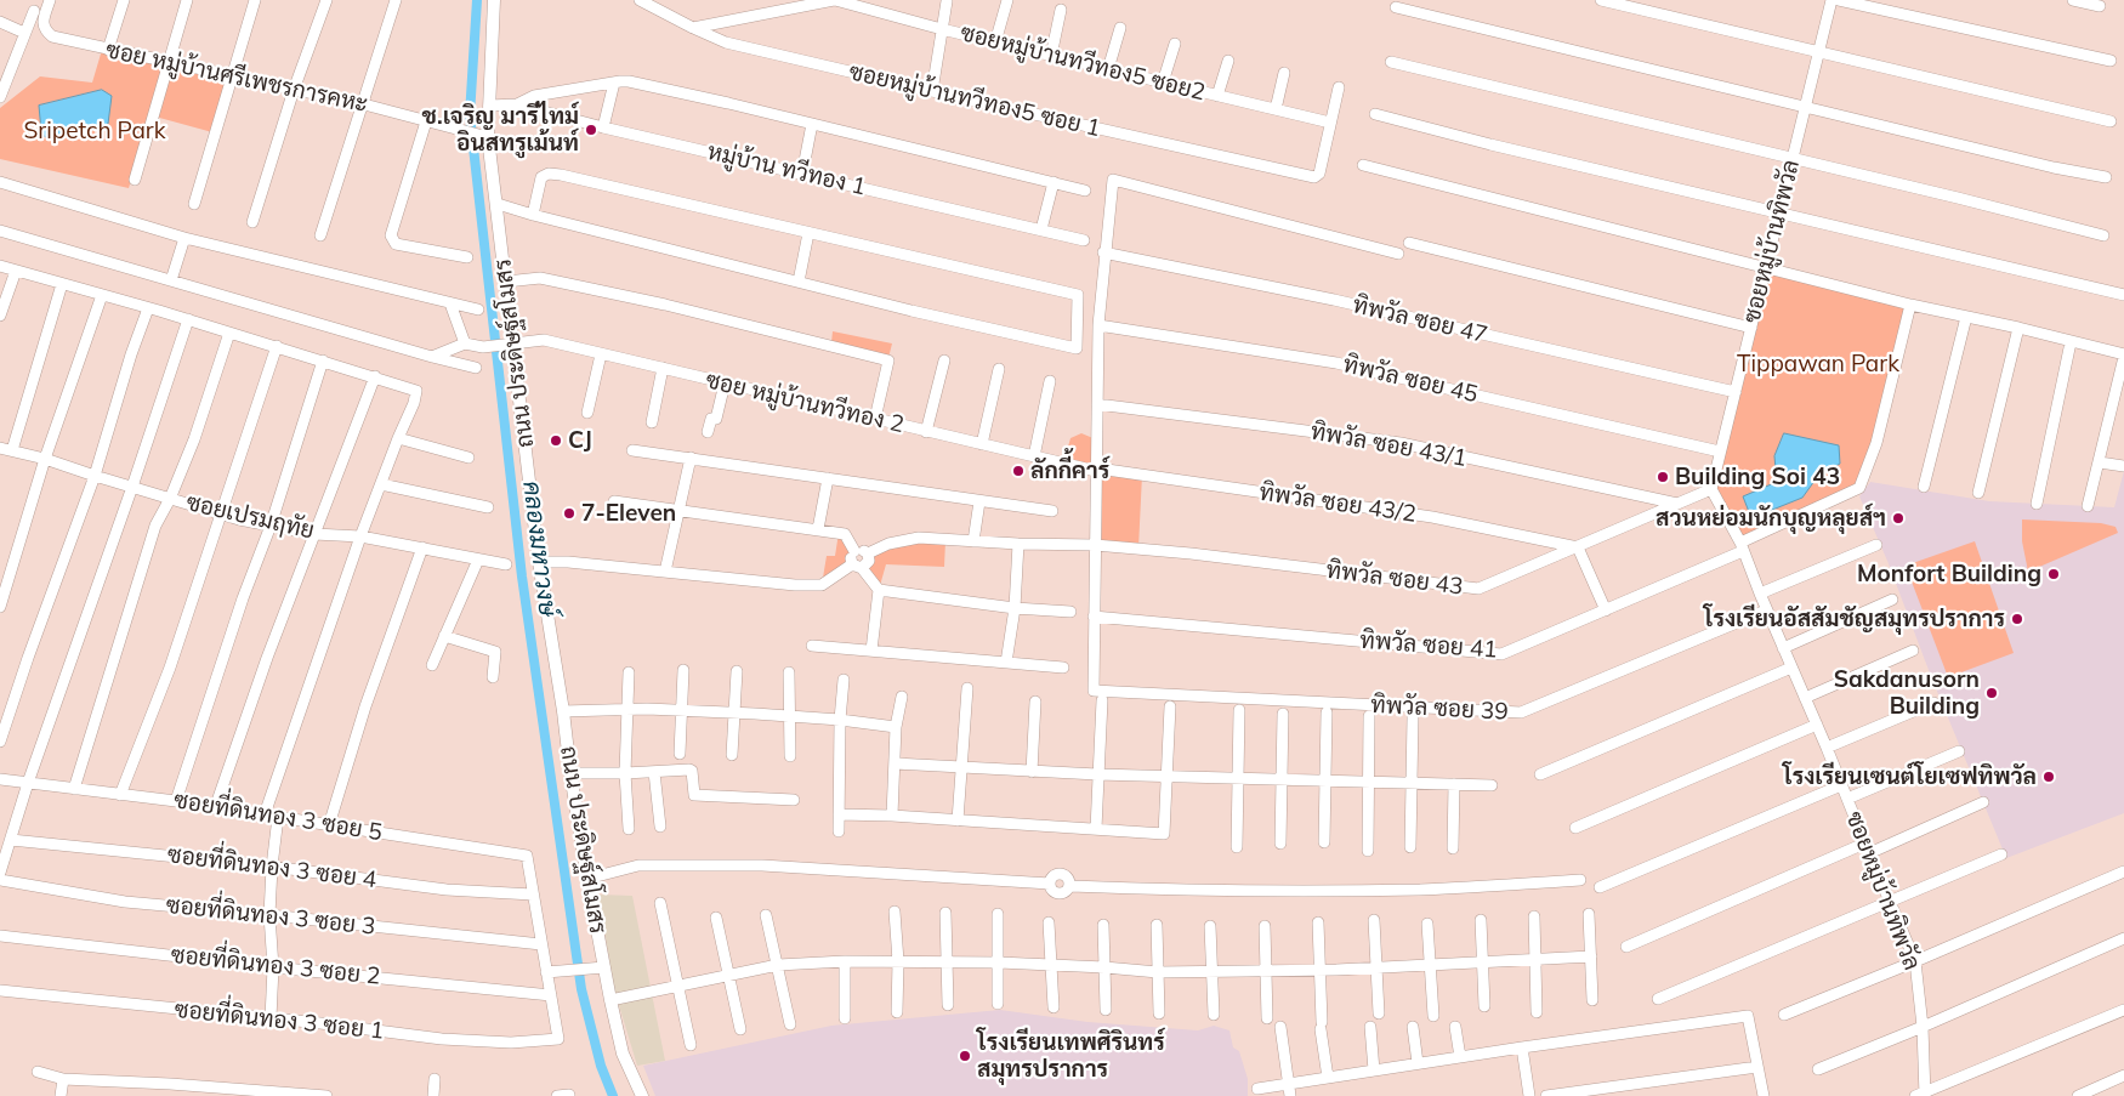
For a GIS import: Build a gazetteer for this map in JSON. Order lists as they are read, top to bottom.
{
  "streets": {
    "street": [
      "ซอยหมู่บ้านทวีทอง5 ซอย2",
      "ซอย หมู่บ้านศรีเพชรการคหะ",
      "ซอยหมู่บ้านทวีทอง5 ซอย 1",
      "หมู่บ้าน ทวีทอง 1",
      "ซอยหมู่บ้านทิพวัล",
      "ทิพวัล ซอย 47",
      "ถนน ประดิษฐ์สโมสร",
      "ทิพวัล ซอย 45",
      "ซอย หมู่บ้านทวีทอง 2",
      "ทิพวัล ซอย 43/1",
      "ทิพวัล ซอย 43/2",
      "ซอยเปรมฤทัย",
      "ทิพวัล ซอย 43",
      "ทิพวัล ซอย 41",
      "ทิพวัล ซอย 39",
      "ซอยที่ดินทอง 3 ซอย 5",
      "ซอยที่ดินทอง 3 ซอย 4",
      "ซอยที่ดินทอง 3 ซอย 3",
      "ซอยที่ดินทอง 3 ซอย 2",
      "ซอยที่ดินทอง 3 ซอย 1"
    ]
  },
  "crossings": [
    ["ซอยหมู่บ้านทวีทอง5 ซอย2", "ซอยหมู่บ้านทวีทอง5 ซอย 1"],
    ["ซอย หมู่บ้านศรีเพชรการคหะ", "ถนน ประดิษฐ์สโมสร"],
    ["หมู่บ้าน ทวีทอง 1", "ถนน ประดิษฐ์สโมสร"],
    ["ซอยหมู่บ้านทิพวัล", "ทิพวัล ซอย 47"],
    ["ซอยหมู่บ้านทิพวัล", "ทิพวัล ซอย 45"],
    ["ซอยหมู่บ้านทิพวัล", "ทิพวัล ซอย 43"],
    ["ซอยหมู่บ้านทิพวัล", "ทิพวัล ซอย 41"],
    ["ซอยหมู่บ้านทิพวัล", "ทิพวัล ซอย 39"],
    ["ถนน ประดิษฐ์สโมสร", "ซอย หมู่บ้านทวีทอง 2"],
    ["ซอย หมู่บ้านทวีทอง 2", "ทิพวัล ซอย 43/2"],
    ["ทิพวัล ซอย 43/1", "ทิพวัล ซอย 43"],
    ["ทิพวัล ซอย 43/2", "ทิพวัล ซอย 43"],
    ["ทิพวัล ซอย 41", "ทิพวัล ซอย 39"],
    ["ซอยที่ดินทอง 3 ซอย 5", "ซอยที่ดินทอง 3 ซอย 4"],
    ["ซอยที่ดินทอง 3 ซอย 2", "ซอยที่ดินทอง 3 ซอย 1"]
  ],
  "water": ["คลองมหาวงษ์"],
  "parks": ["Sripetch Park", "Tippawan Park"],
  "places": [
    "ช.เจริญ มารีไทม์ อินสทรูเม้นท์",
    "CJ",
    "ลักกี้คาร์",
    "Building Soi 43",
    "7-Eleven",
    "สวนหย่อมนักบุญหลุยส์ฯ",
    "Monfort Building",
    "โรงเรียนอัสสัมชัญสมุทรปราการ",
    "Sakdanusorn Building",
    "โรงเรียนเซนต์โยเซฟทิพวัล",
    "โรงเรียนเทพศิรินทร์ สมุทรปราการ"
  ]
}
